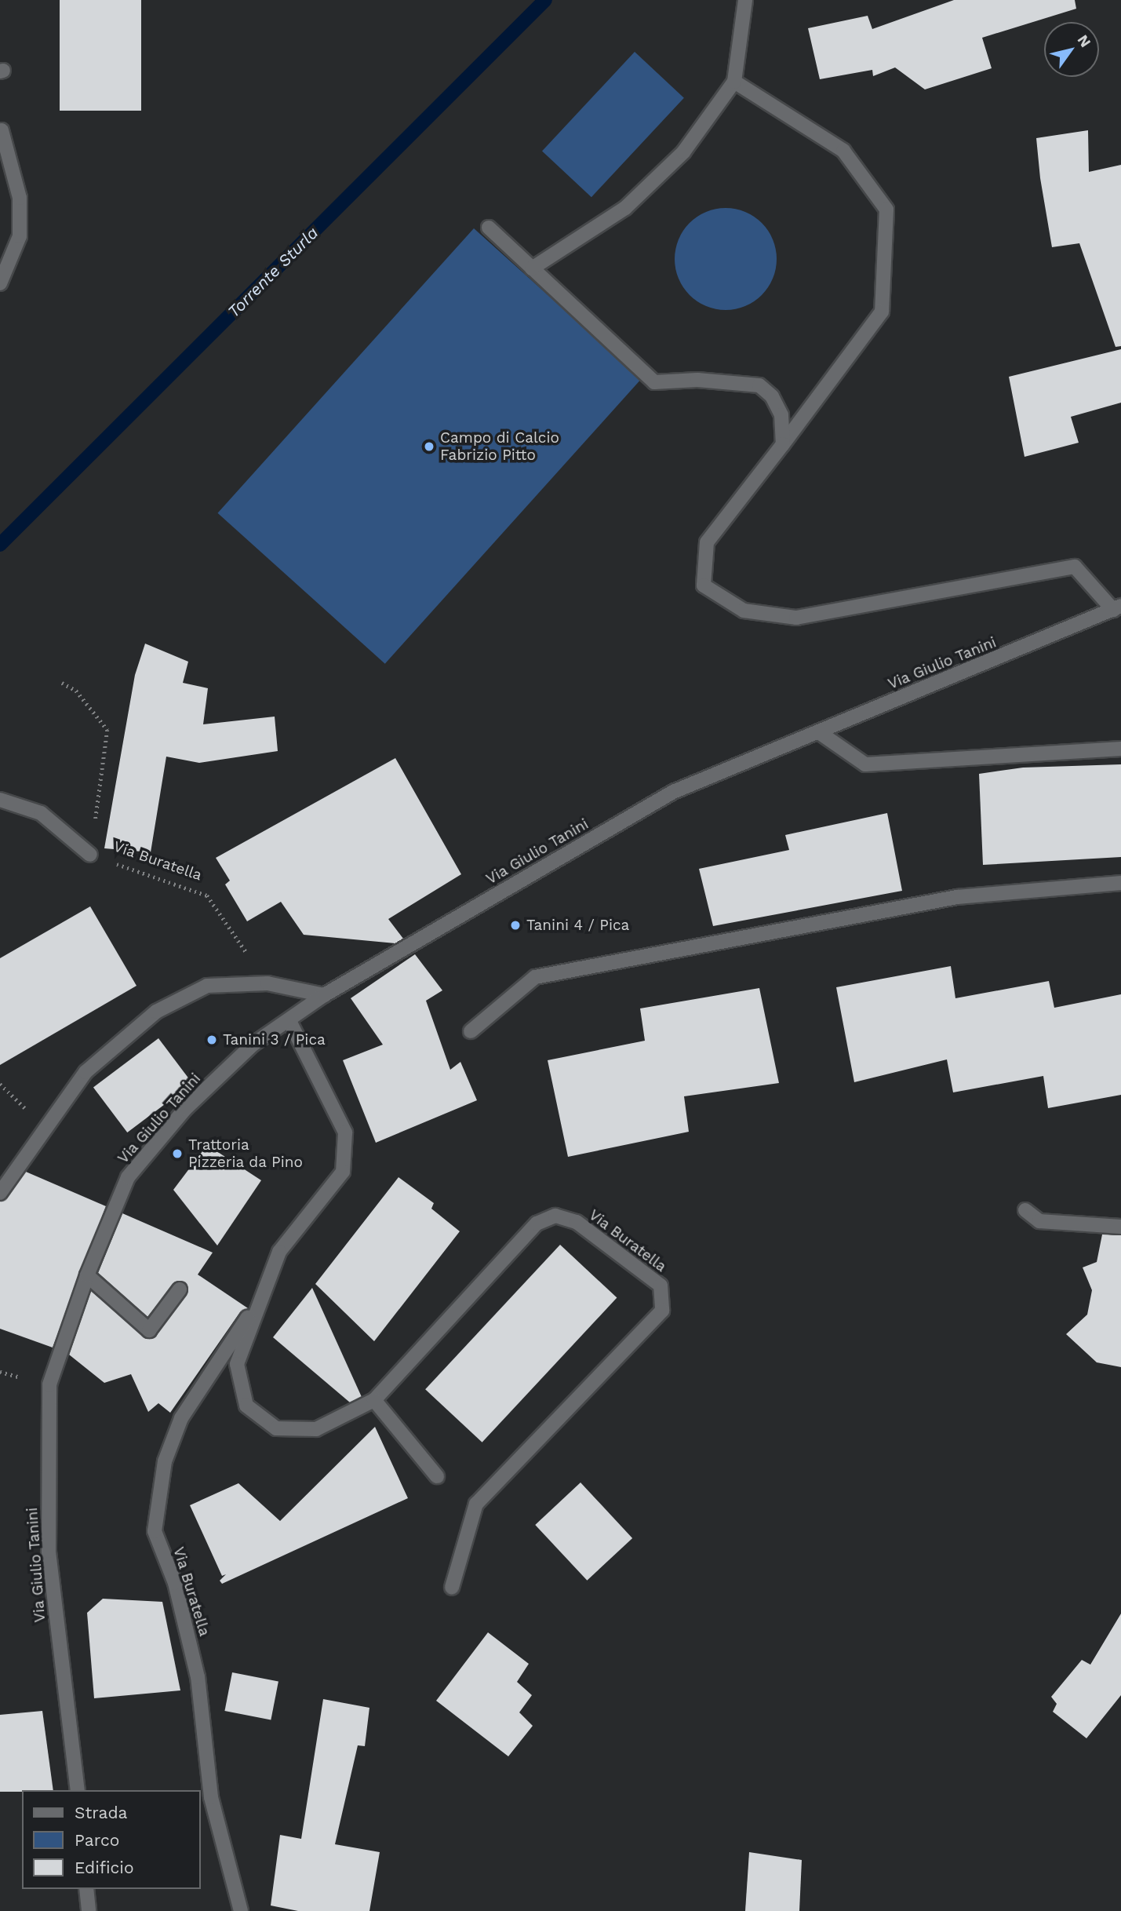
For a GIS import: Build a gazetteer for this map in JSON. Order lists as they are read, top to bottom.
{
  "streets": {
    "street": ["Via Giulio Tanini", "Via Buratella"]
  },
  "crossings": [
    ["Via Giulio Tanini", "Via Buratella"]
  ],
  "water": ["Torrente Sturla"],
  "places": [
    "Campo di Calcio Fabrizio Pitto",
    "Tanini 4 / Pica",
    "Tanini 3 / Pica",
    "Trattoria Pizzeria da Pino"
  ],
  "legend": ["Strada", "Parco", "Edificio"],
  "north": "top right"
}
